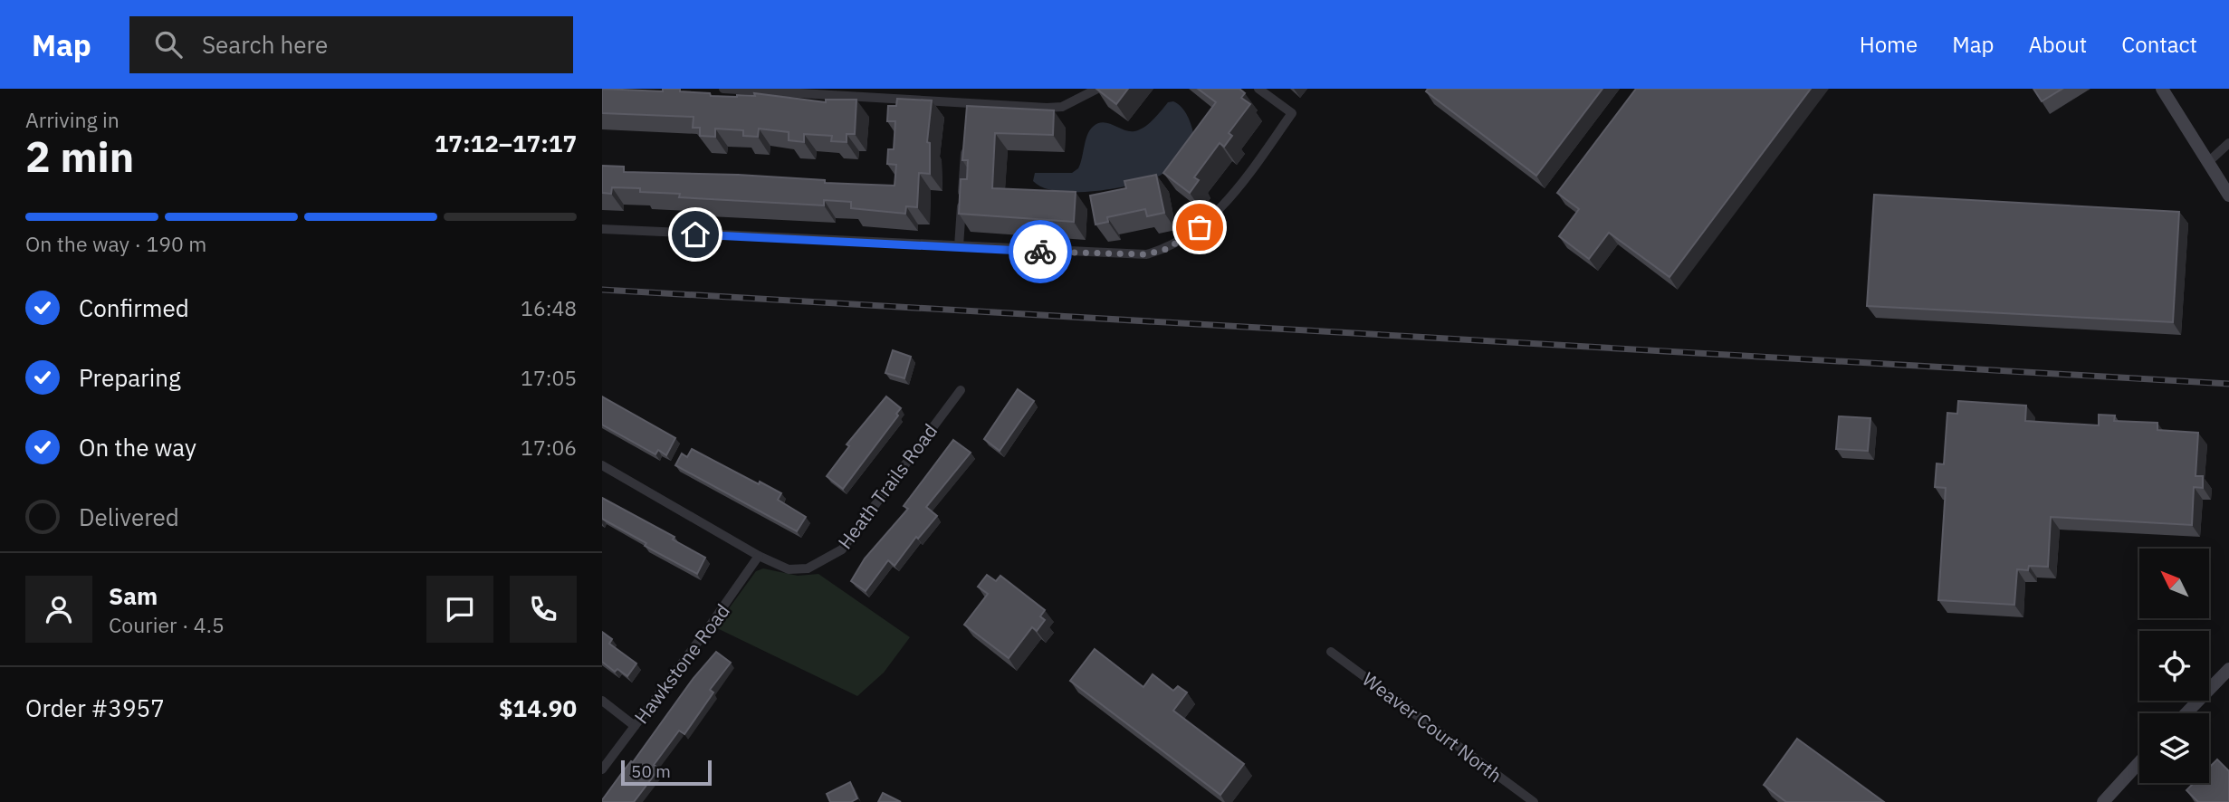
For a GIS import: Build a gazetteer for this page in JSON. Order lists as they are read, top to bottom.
{
  "streets": {
    "street": ["Heath Trails Road", "Hawkstone Road", "Weaver Court North"]
  },
  "crossings": [
    ["Heath Trails Road", "Hawkstone Road"]
  ],
  "scale_bar": "50 m",
  "north": "top left",
  "page": {
    "header": "Map",
    "search": "Search here",
    "nav": [
      "Home",
      "Map",
      "About",
      "Contact"
    ],
    "heading": ["2 min", "Arriving in", "17:12–17:17"],
    "panel": [
      "Sam",
      "Courier · 4.5",
      "Order #3957",
      "$14.90"
    ],
    "bar": "On the way · 190 m",
    "list": [
      ["Confirmed", "16:48"],
      ["Preparing", "17:05"],
      ["On the way", "17:06"],
      "Delivered"
    ],
    "scale": "50 m"
  }
}
